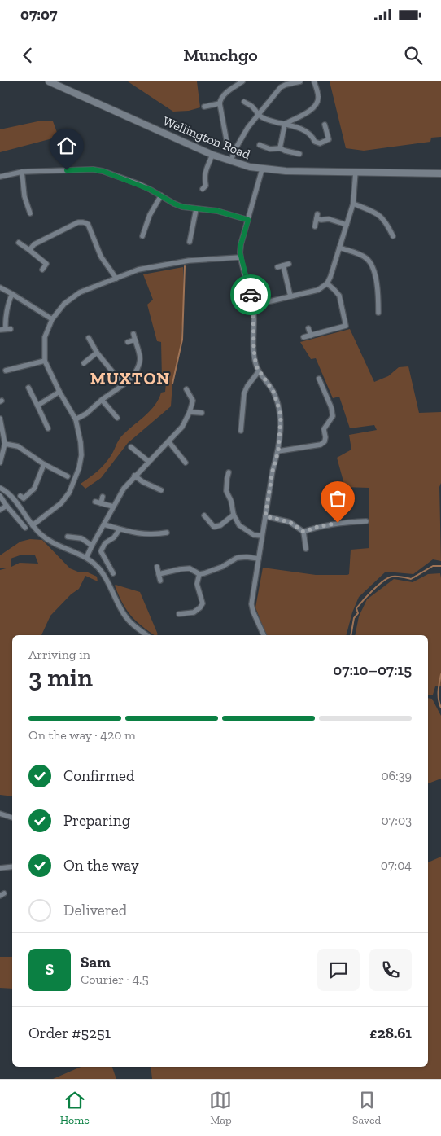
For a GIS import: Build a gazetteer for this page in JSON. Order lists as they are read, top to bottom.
{
  "streets": {
    "street": ["Wellington Road"]
  },
  "districts": ["MUXTON"],
  "page": {
    "status": "07:07",
    "header": "Munchgo",
    "heading": ["3 min", "Arriving in", "07:10–07:15"],
    "panel": [
      "Sam",
      "Courier · 4.5",
      "Order #5251",
      "£28.61"
    ],
    "bar": "On the way · 420 m",
    "list": [
      ["Confirmed", "06:39"],
      ["Preparing", "07:03"],
      ["On the way", "07:04"],
      "Delivered"
    ],
    "round": "S",
    "tabs": ["Home", "Map", "Saved"]
  }
}
